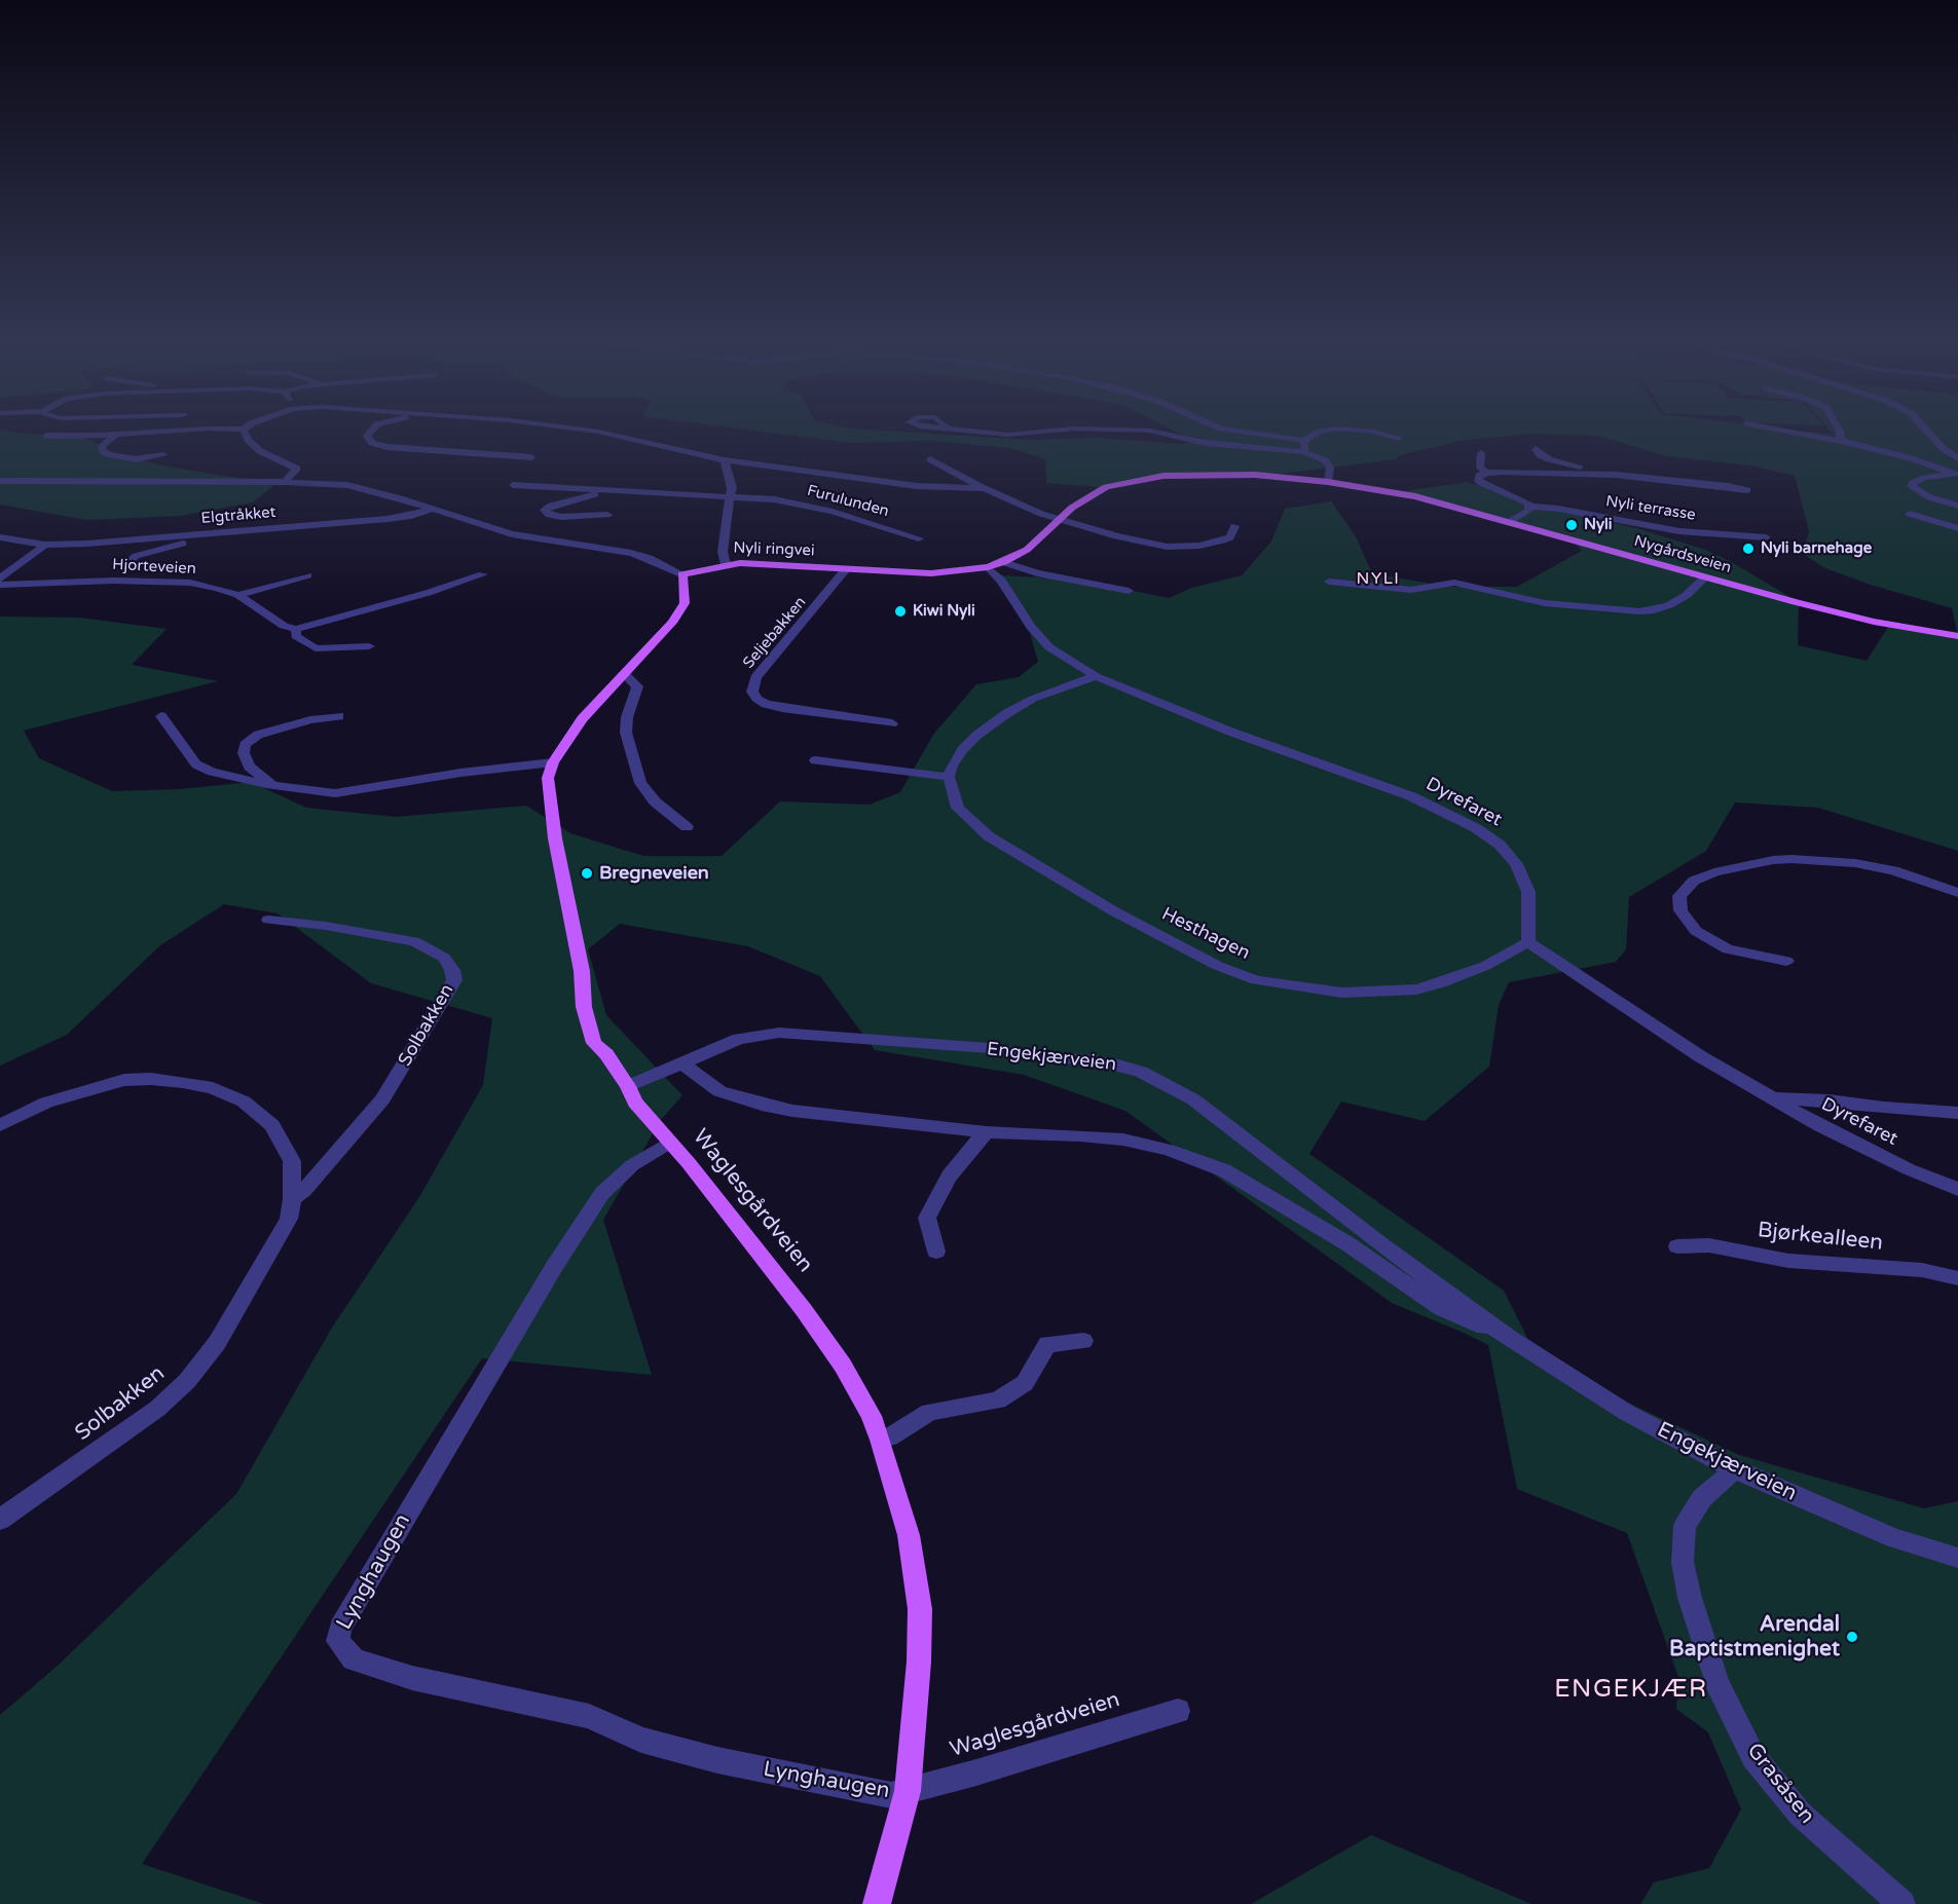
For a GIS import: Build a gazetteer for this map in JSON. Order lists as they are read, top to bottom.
{
  "streets": {
    "main road": ["Nyli ringvei", "Nygårdsveien", "Waglesgårdveien"],
    "street": [
      "Furulunden",
      "Nyli terrasse",
      "Elgtråkket",
      "Hjorteveien",
      "Seljebakken",
      "Dyrefaret",
      "Hesthagen",
      "Solbakken",
      "Engekjærveien",
      "Bjørkealleen",
      "Lynghaugen",
      "Grasåsen"
    ]
  },
  "crossings": [
    ["Furulunden", "Nyli ringvei"],
    ["Nyli ringvei", "Nygårdsveien"],
    ["Nyli ringvei", "Seljebakken"],
    ["Nyli ringvei", "Dyrefaret"],
    ["Dyrefaret", "Hesthagen"],
    ["Engekjærveien", "Waglesgårdveien"],
    ["Engekjærveien", "Grasåsen"],
    ["Waglesgårdveien", "Lynghaugen"]
  ],
  "districts": ["NYLI", "ENGEKJÆR"],
  "places": [
    "Nyli",
    "Nyli barnehage",
    "Kiwi Nyli",
    "Bregneveien",
    "Arendal Baptistmenighet"
  ]
}
